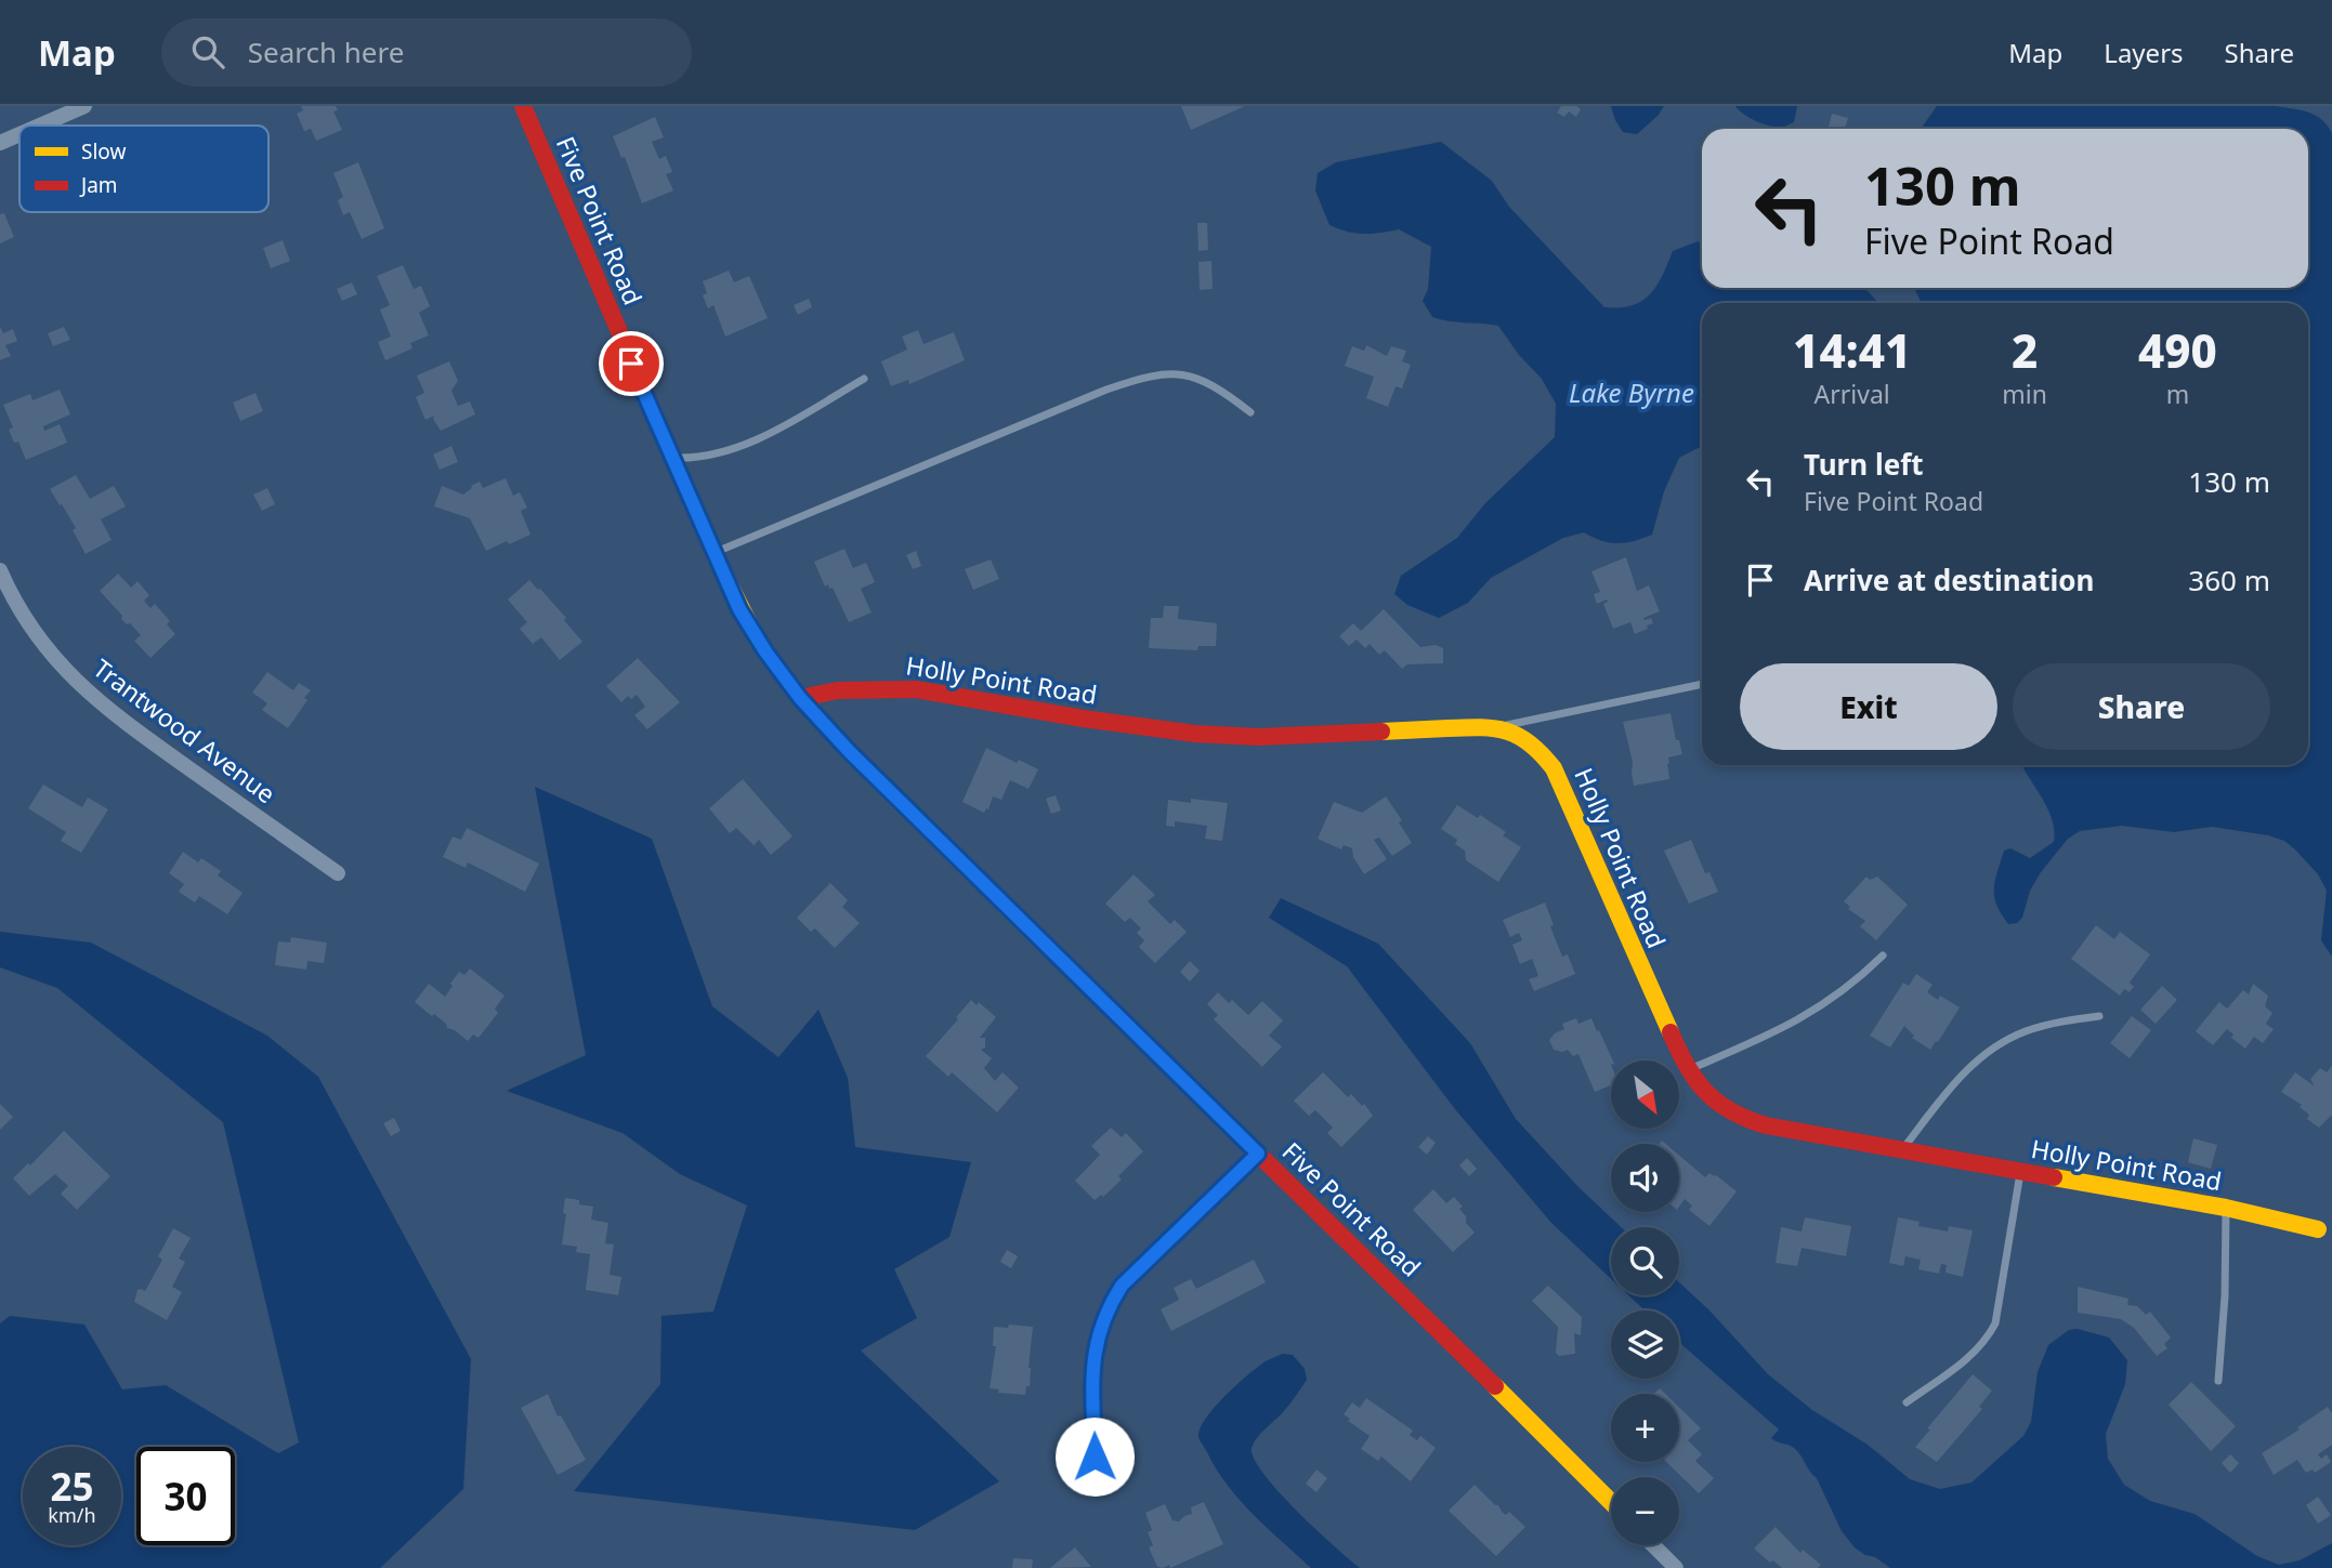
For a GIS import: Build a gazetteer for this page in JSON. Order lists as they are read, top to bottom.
{
  "streets": {
    "street": ["Five Point Road", "Holly Point Road", "Trantwood Avenue"]
  },
  "crossings": [
    ["Five Point Road", "Holly Point Road"]
  ],
  "water": ["Lake Byrne"],
  "legend": ["Slow", "Jam"],
  "north": "bottom right",
  "page": {
    "header": "Map",
    "search": "Search here",
    "nav": ["Map", "Layers", "Share"],
    "turn": ["130 m", "Five Point Road"],
    "eta": [
      "14:41",
      "Arrival",
      "2",
      "min",
      "490",
      "m"
    ],
    "list": [
      {
        "name": "Turn left",
        "note": "Five Point Road",
        "value": "130 m"
      },
      {
        "name": "Arrive at destination",
        "value": "360 m"
      }
    ],
    "buttons": ["Exit", "Share"],
    "map_buttons": ["+", "−"],
    "speed": "25 km/h",
    "limit": "30"
  }
}
